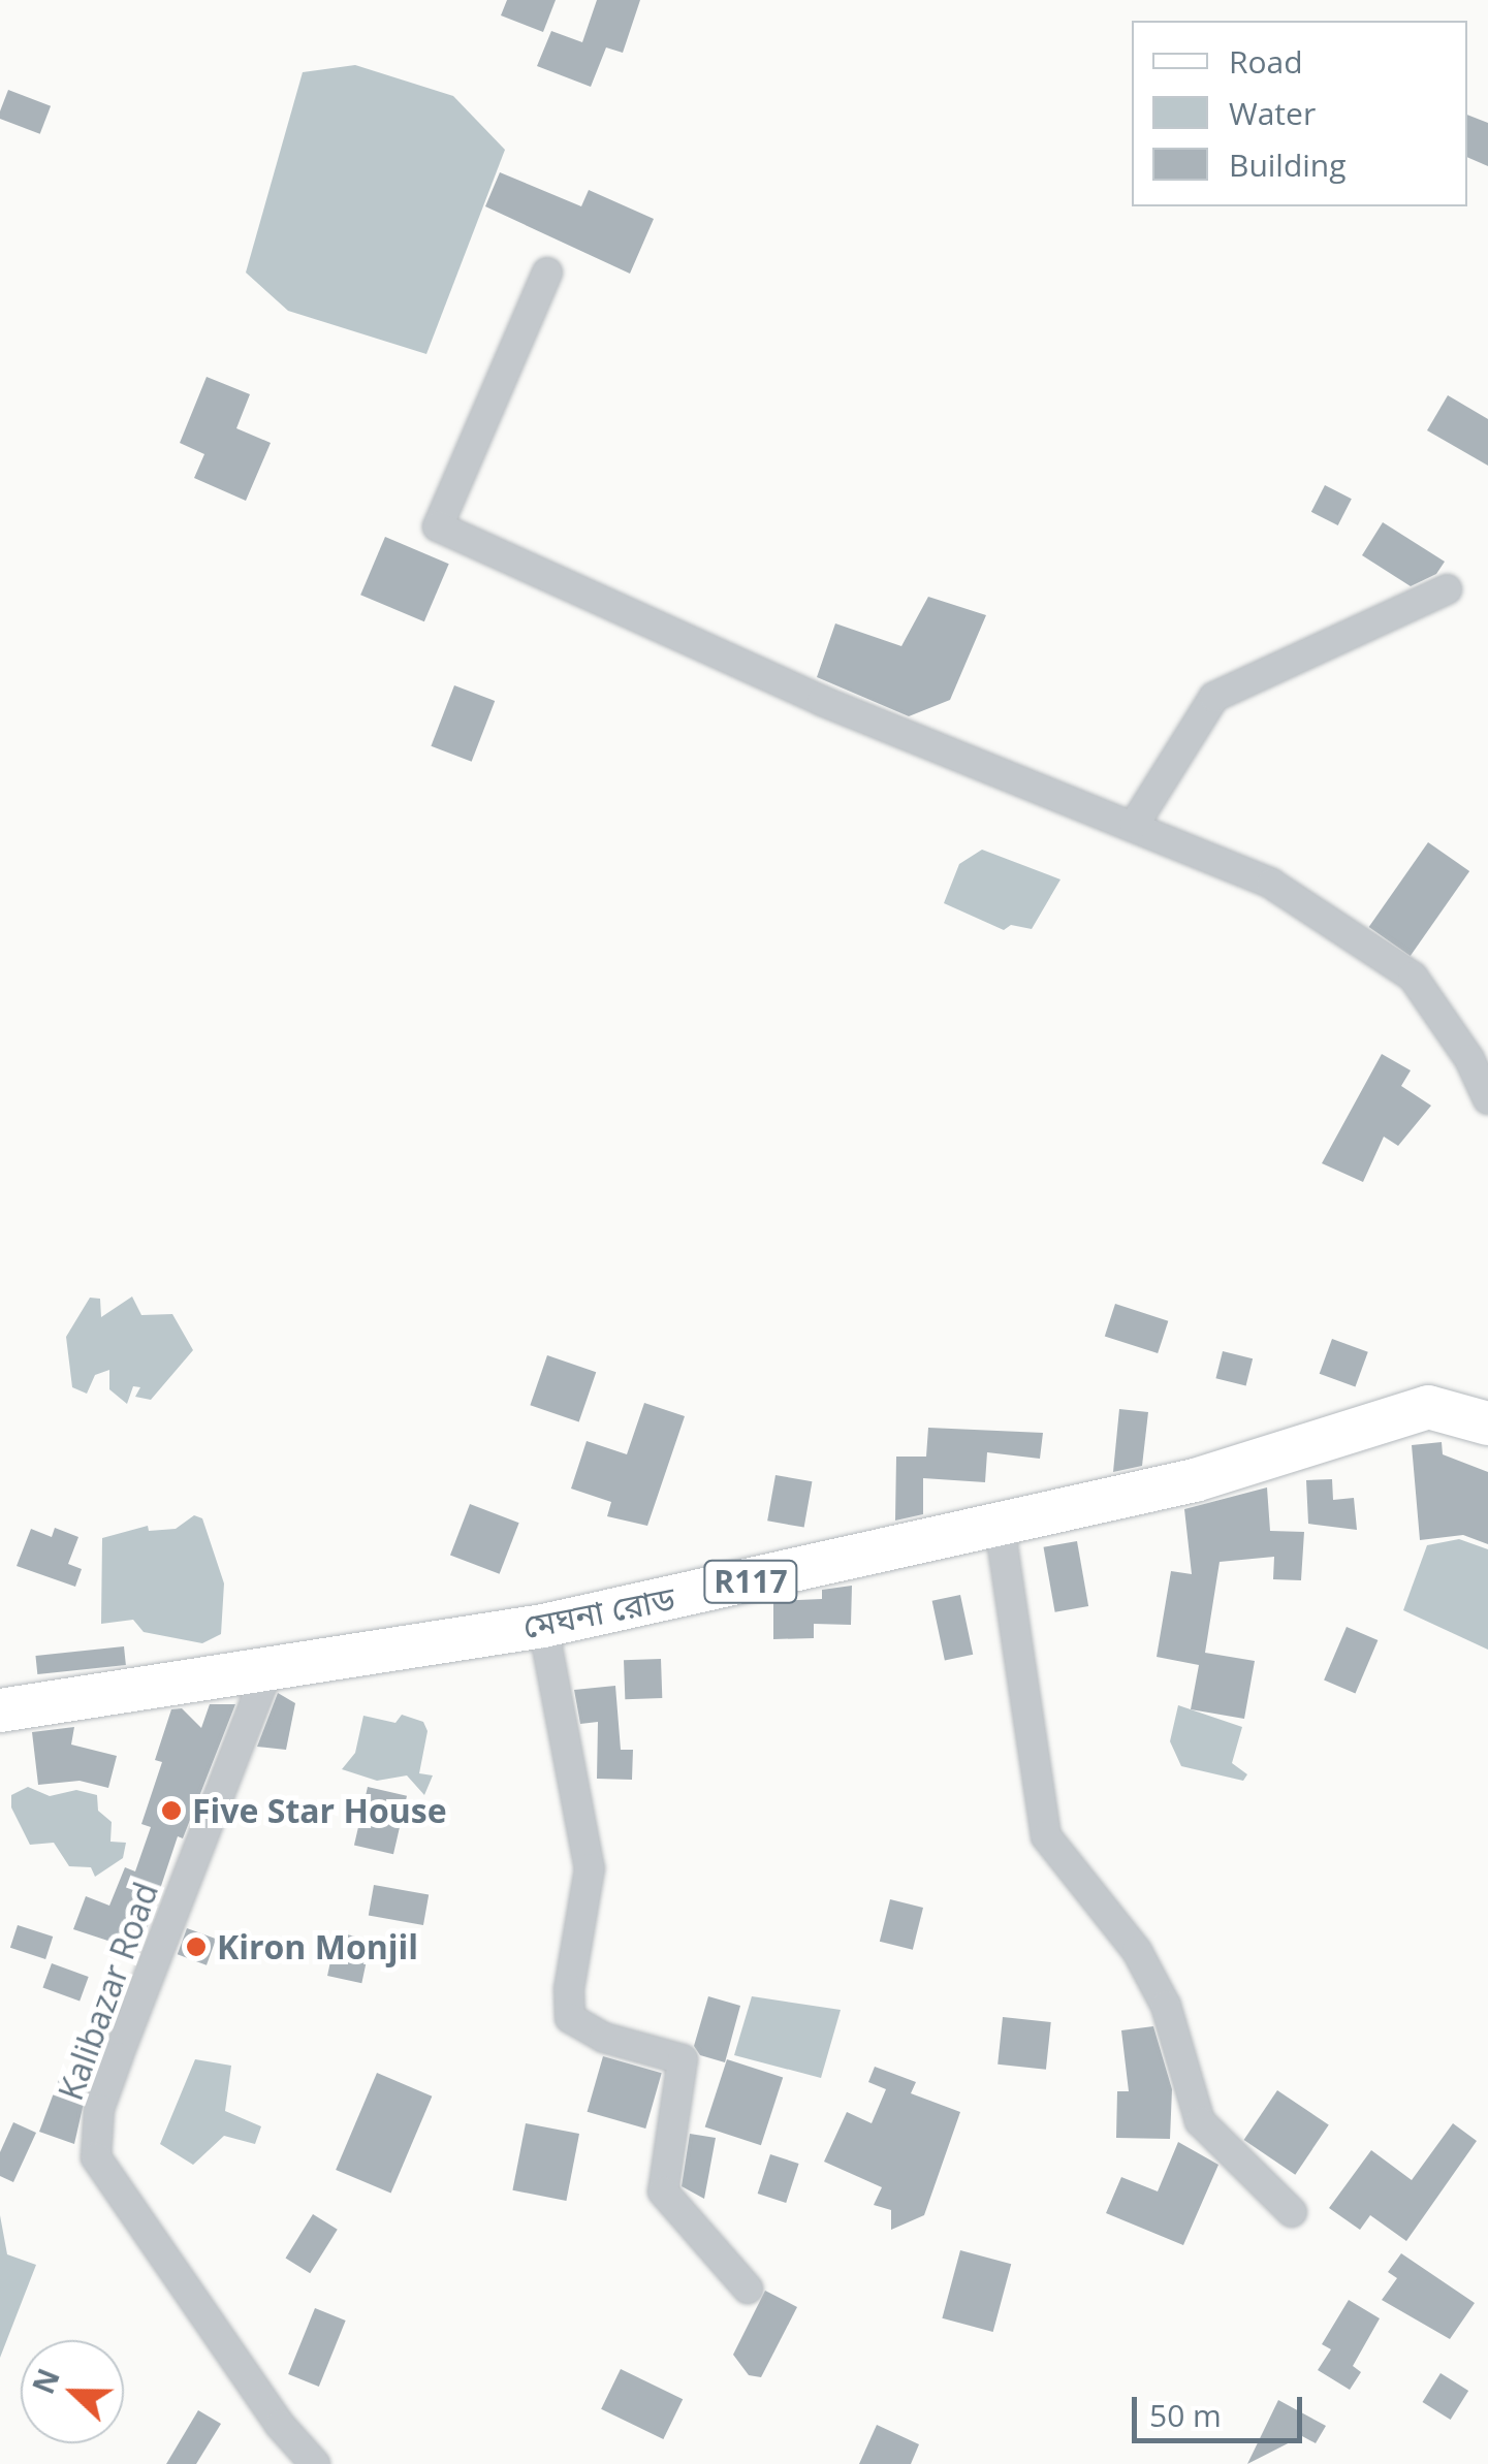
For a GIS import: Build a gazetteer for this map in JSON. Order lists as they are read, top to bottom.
{
  "streets": {
    "main road": ["R117", "মেঘনা রোড"],
    "street": ["Kalibazar Road"]
  },
  "crossings": [
    ["মেঘনা রোড", "Kalibazar Road"]
  ],
  "places": ["Five Star House", "Kiron Monjil"],
  "legend": ["Road", "Water", "Building"],
  "scale_bar": "50 m",
  "north": "left"
}
